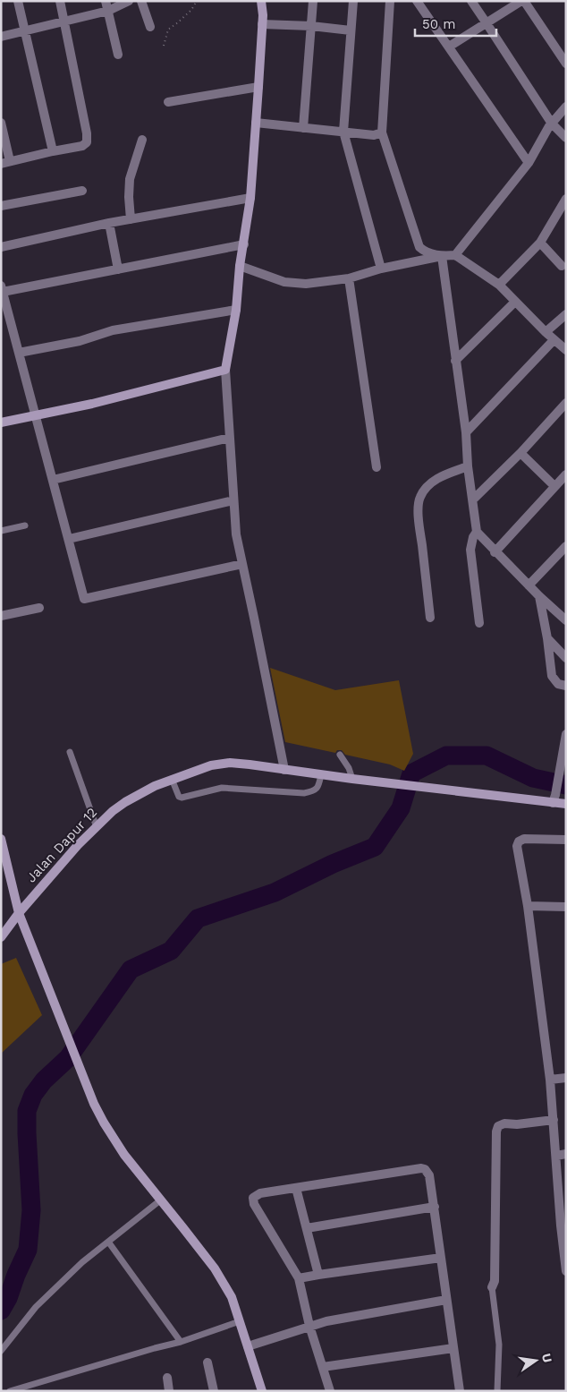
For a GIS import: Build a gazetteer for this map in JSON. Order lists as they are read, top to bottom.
{
  "streets": {
    "street": ["Jalan Dapur 12"]
  },
  "scale_bar": "50 m",
  "north": "right"
}
